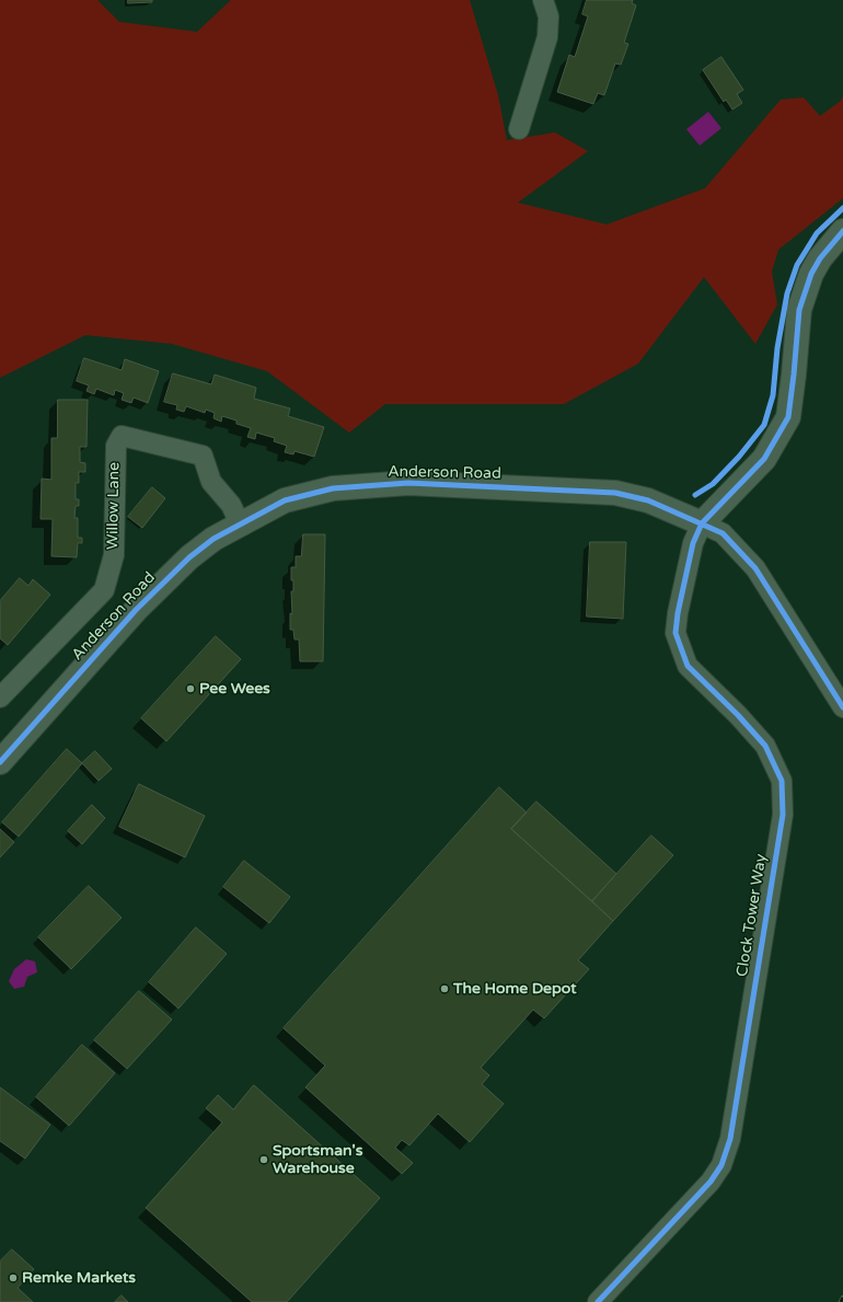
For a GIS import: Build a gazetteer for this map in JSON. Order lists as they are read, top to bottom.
{
  "streets": {
    "street": ["Anderson Road", "Willow Lane", "Clock Tower Way"]
  },
  "crossings": [
    ["Anderson Road", "Willow Lane"],
    ["Anderson Road", "Clock Tower Way"]
  ],
  "places": [
    "Pee Wees",
    "The Home Depot",
    "Sportsman's Warehouse",
    "Remke Markets"
  ]
}
